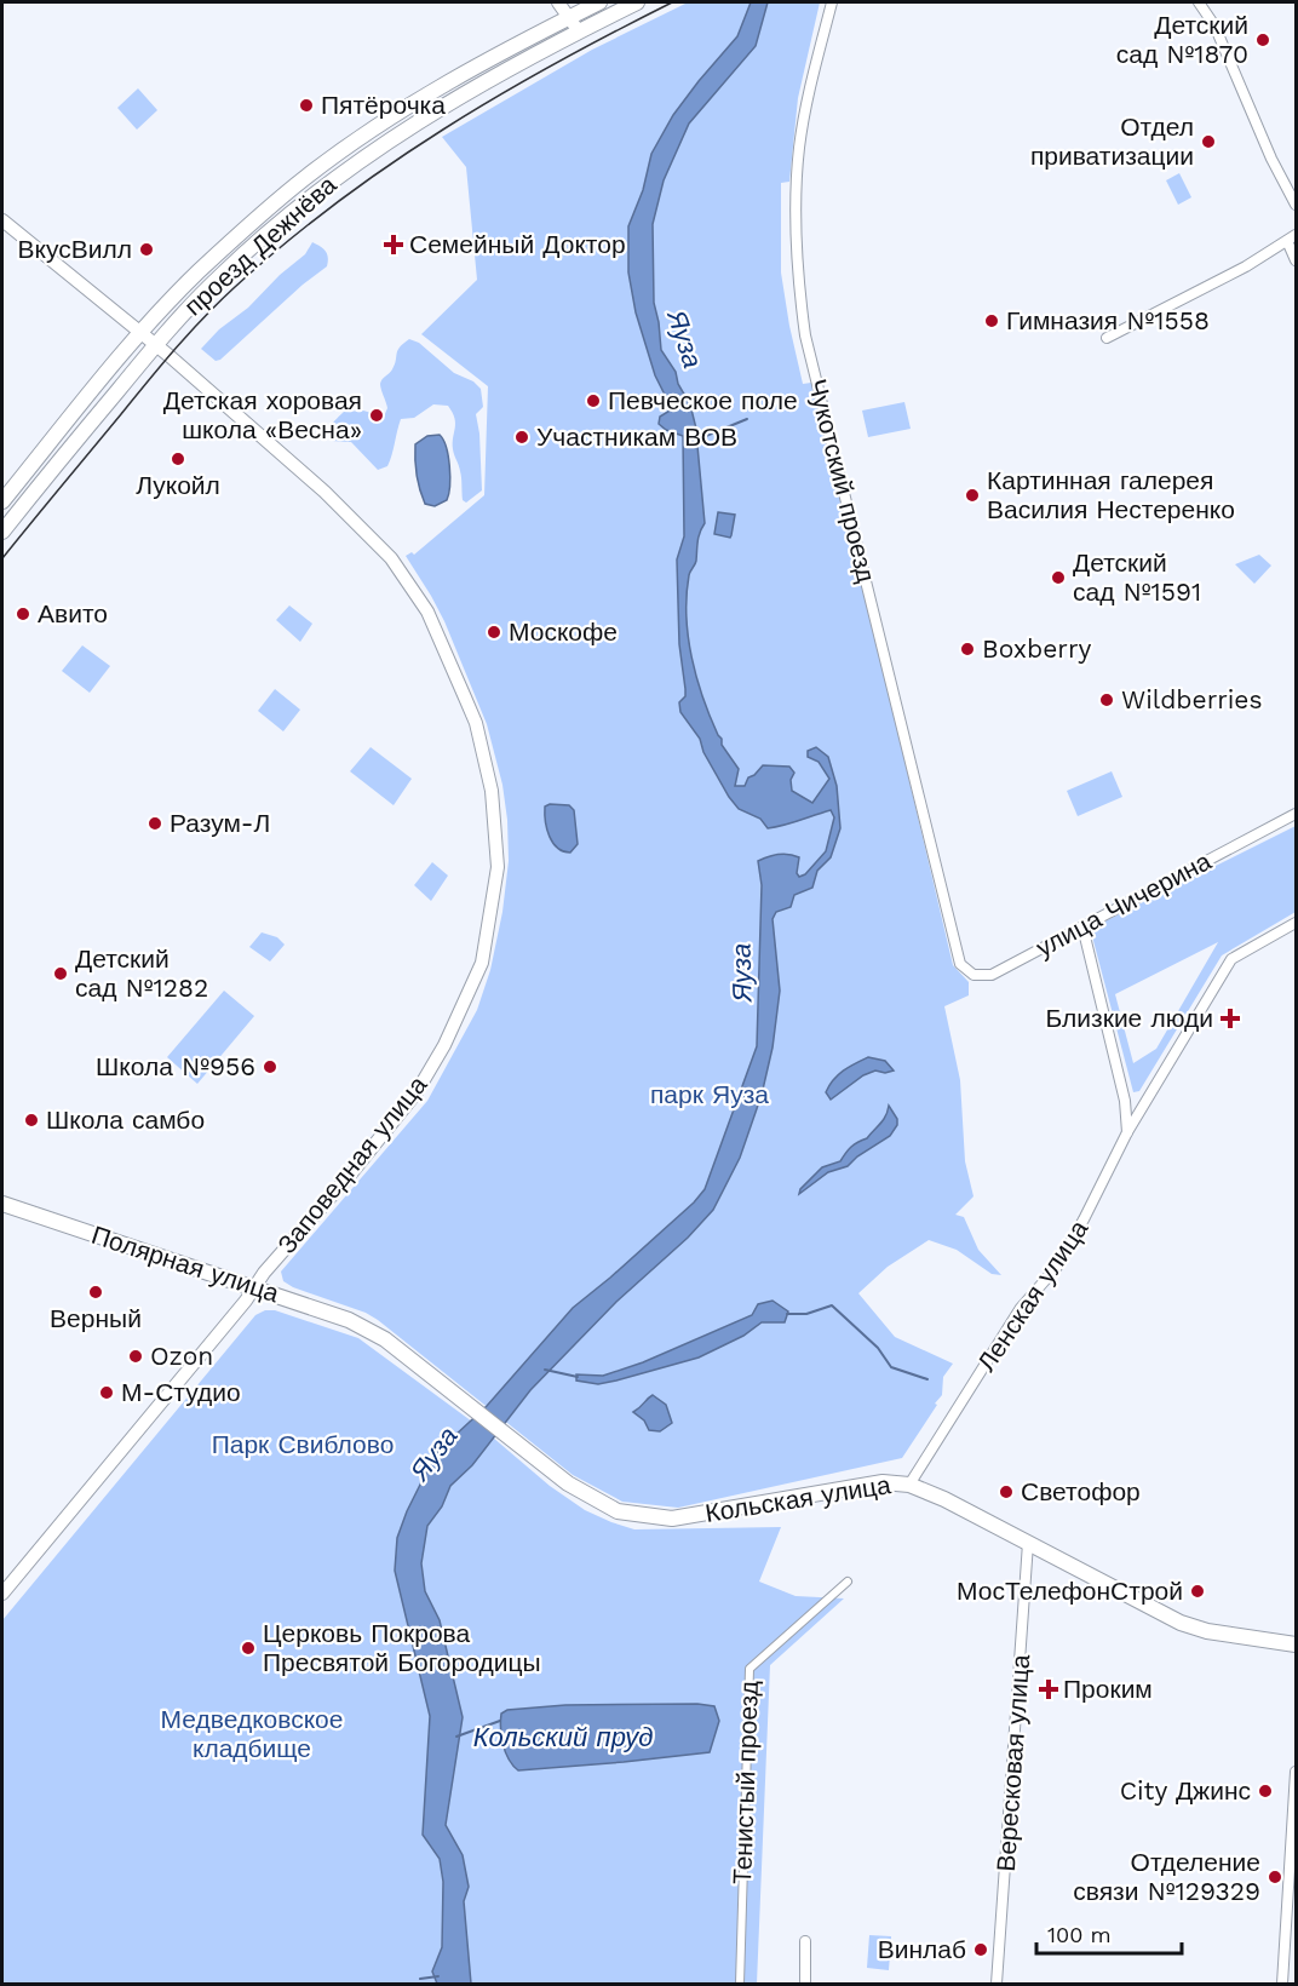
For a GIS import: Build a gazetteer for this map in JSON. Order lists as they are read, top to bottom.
{
  "streets": {
    "main road": ["проезд Дежнёва", "Полярная улица", "Кольская улица"],
    "street": [
      "Чукотский проезд",
      "улица Чичерина",
      "Заповедная улица",
      "Ленская улица",
      "Вересковая улица",
      "Тенистый проезд"
    ]
  },
  "crossings": [
    ["проезд Дежнёва", "Заповедная улица"],
    ["Чукотский проезд", "улица Чичерина"],
    ["Заповедная улица", "Полярная улица"],
    ["Полярная улица", "Кольская улица"],
    ["Ленская улица", "Кольская улица"],
    ["Кольская улица", "Вересковая улица"]
  ],
  "water": ["Яуза", "Кольский пруд"],
  "parks": ["парк Яуза", "Парк Свиблово", "Медведковское кладбище"],
  "places": {
    "other": [
      "Детский сад №1870",
      "Пятёрочка",
      "Отдел приватизации",
      "ВкусВилл",
      "Гимназия №1558",
      "Певческое поле",
      "Детская хоровая школа «Весна»",
      "Участникам ВОВ",
      "Лукойл",
      "Картинная галерея Василия Нестеренко",
      "Детский сад №1591",
      "Авито",
      "Москофе",
      "Boxberry",
      "Wildberries",
      "Разум-Л",
      "Детский сад №1282",
      "Школа №956",
      "Школа самбо",
      "Верный",
      "Ozon",
      "М-Студио",
      "Светофор",
      "МосТелефонСтрой",
      "Церковь Покрова Пресвятой Богородицы",
      "City Джинс",
      "Отделение связи №129329",
      "Винлаб"
    ],
    "health": ["Семейный Доктор", "Близкие люди", "Проким"]
  },
  "scale_bar": "100 m"
}
